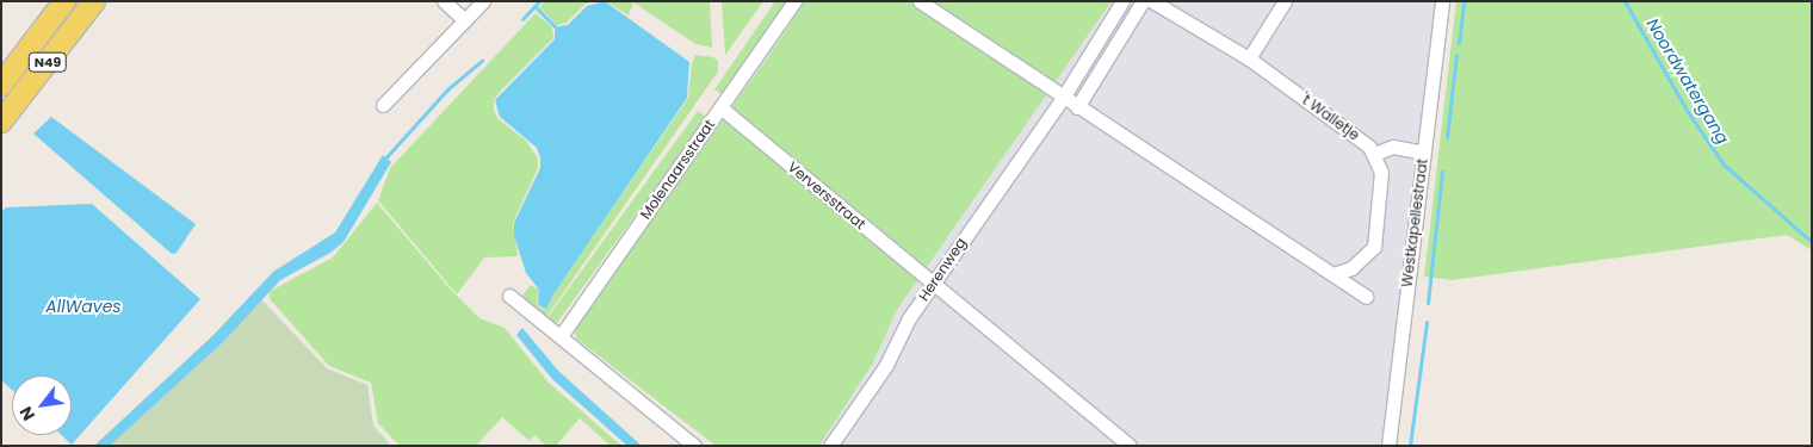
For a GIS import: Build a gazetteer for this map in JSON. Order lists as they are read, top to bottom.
{
  "streets": {
    "main road": ["N49"],
    "street": [
      "'t Walletje",
      "Molenaarsstraat",
      "Verversstraat",
      "Westkapellestraat",
      "Herenweg"
    ]
  },
  "crossings": [
    ["Molenaarsstraat", "Verversstraat"],
    ["Verversstraat", "Herenweg"]
  ],
  "water": ["Noordwatergang", "AllWaves"],
  "north": "bottom left"
}
